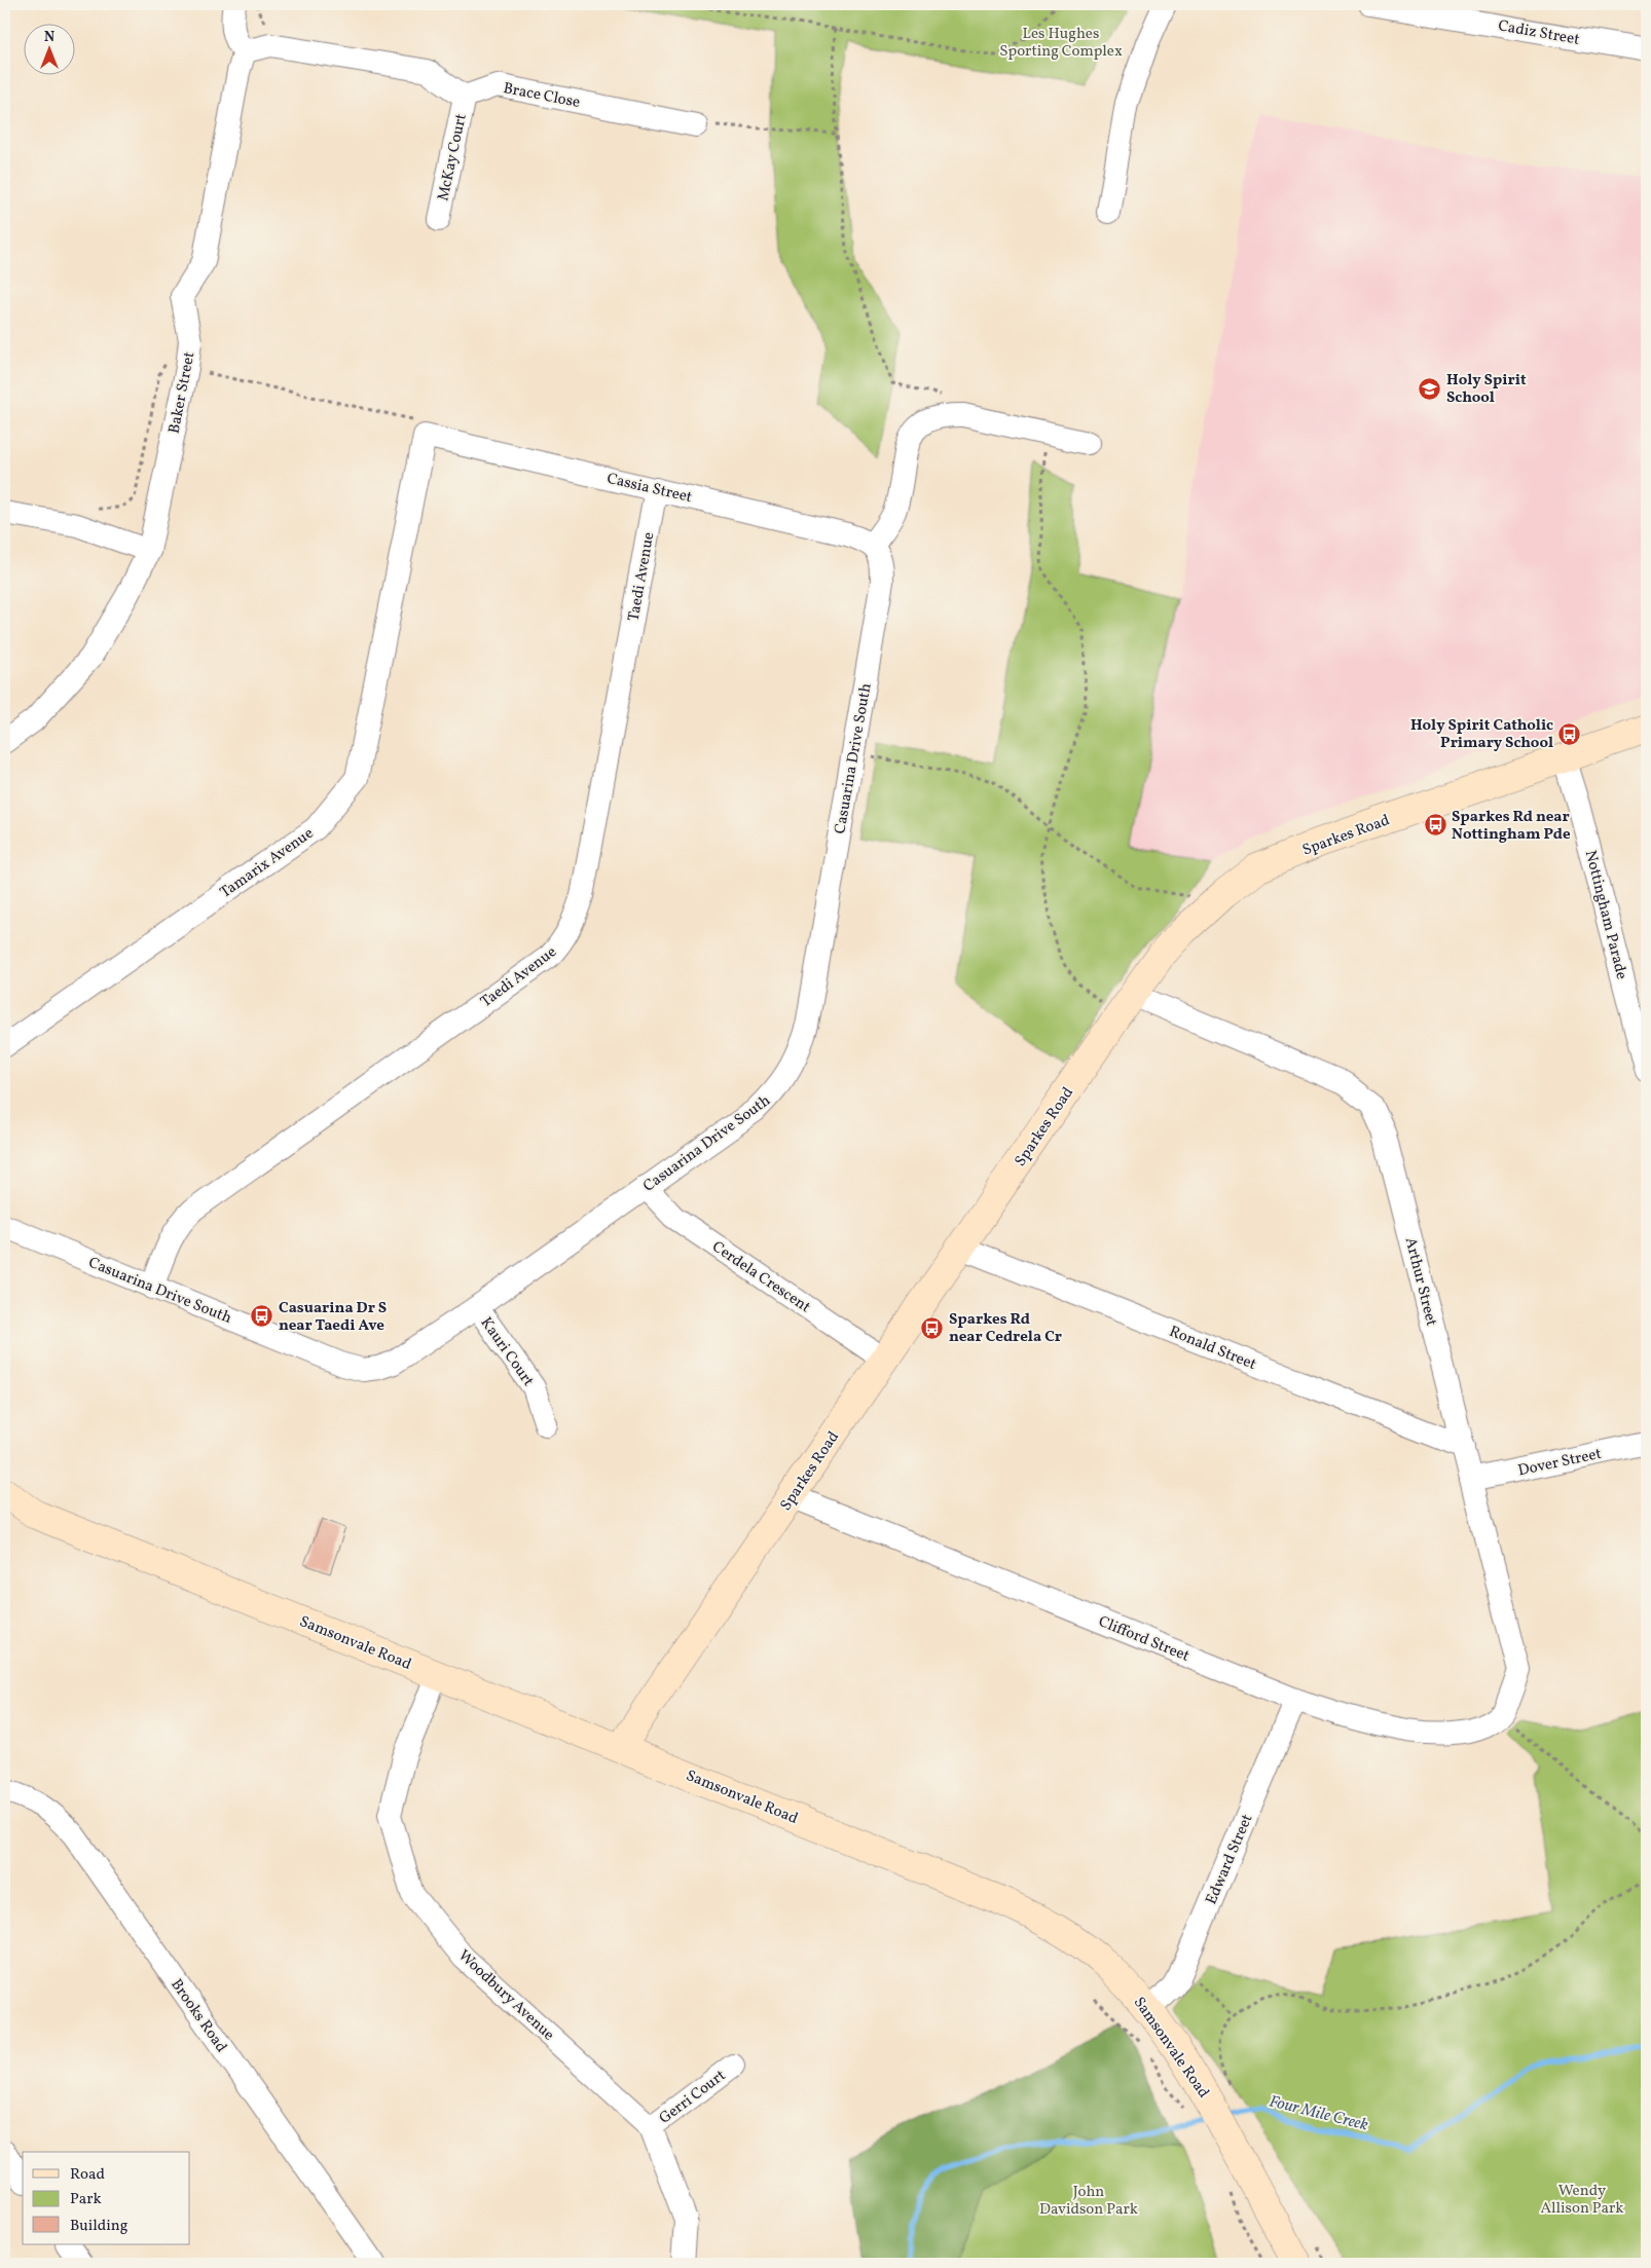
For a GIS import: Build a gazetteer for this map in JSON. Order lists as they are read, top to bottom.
{
  "streets": {
    "main road": ["Sparkes Road", "Samsonvale Road"],
    "street": [
      "Cadiz Street",
      "Brace Close",
      "McKay Court",
      "Baker Street",
      "Cassia Street",
      "Taedi Avenue",
      "Casuarina Drive South",
      "Tamarix Avenue",
      "Nottingham Parade",
      "Cerdela Crescent",
      "Arthur Street",
      "Ronald Street",
      "Kauri Court",
      "Dover Street",
      "Clifford Street",
      "Edward Street",
      "Woodbury Avenue",
      "Brooks Road",
      "Gerri Court"
    ]
  },
  "crossings": [
    ["Brace Close", "McKay Court"],
    ["Cassia Street", "Taedi Avenue"],
    ["Cassia Street", "Casuarina Drive South"],
    ["Cassia Street", "Tamarix Avenue"],
    ["Taedi Avenue", "Casuarina Drive South"],
    ["Casuarina Drive South", "Cerdela Crescent"],
    ["Casuarina Drive South", "Kauri Court"],
    ["Sparkes Road", "Nottingham Parade"],
    ["Sparkes Road", "Cerdela Crescent"],
    ["Sparkes Road", "Arthur Street"],
    ["Sparkes Road", "Ronald Street"],
    ["Sparkes Road", "Clifford Street"],
    ["Sparkes Road", "Samsonvale Road"],
    ["Arthur Street", "Ronald Street"],
    ["Arthur Street", "Dover Street"],
    ["Arthur Street", "Clifford Street"],
    ["Clifford Street", "Edward Street"],
    ["Samsonvale Road", "Edward Street"],
    ["Samsonvale Road", "Woodbury Avenue"],
    ["Woodbury Avenue", "Gerri Court"]
  ],
  "water": ["Four Mile Creek"],
  "parks": ["Les Hughes Sporting Complex", "Wendy Allison Park", "John Davidson Park"],
  "places": {
    "school or university": ["Holy Spirit School"],
    "bus stop": [
      "Holy Spirit Catholic Primary School",
      "Sparkes Rd near Nottingham Pde",
      "Casuarina Dr S near Taedi Ave",
      "Sparkes Rd near Cedrela Cr"
    ]
  },
  "legend": ["Road", "Park", "Building"],
  "north": "top"
}
